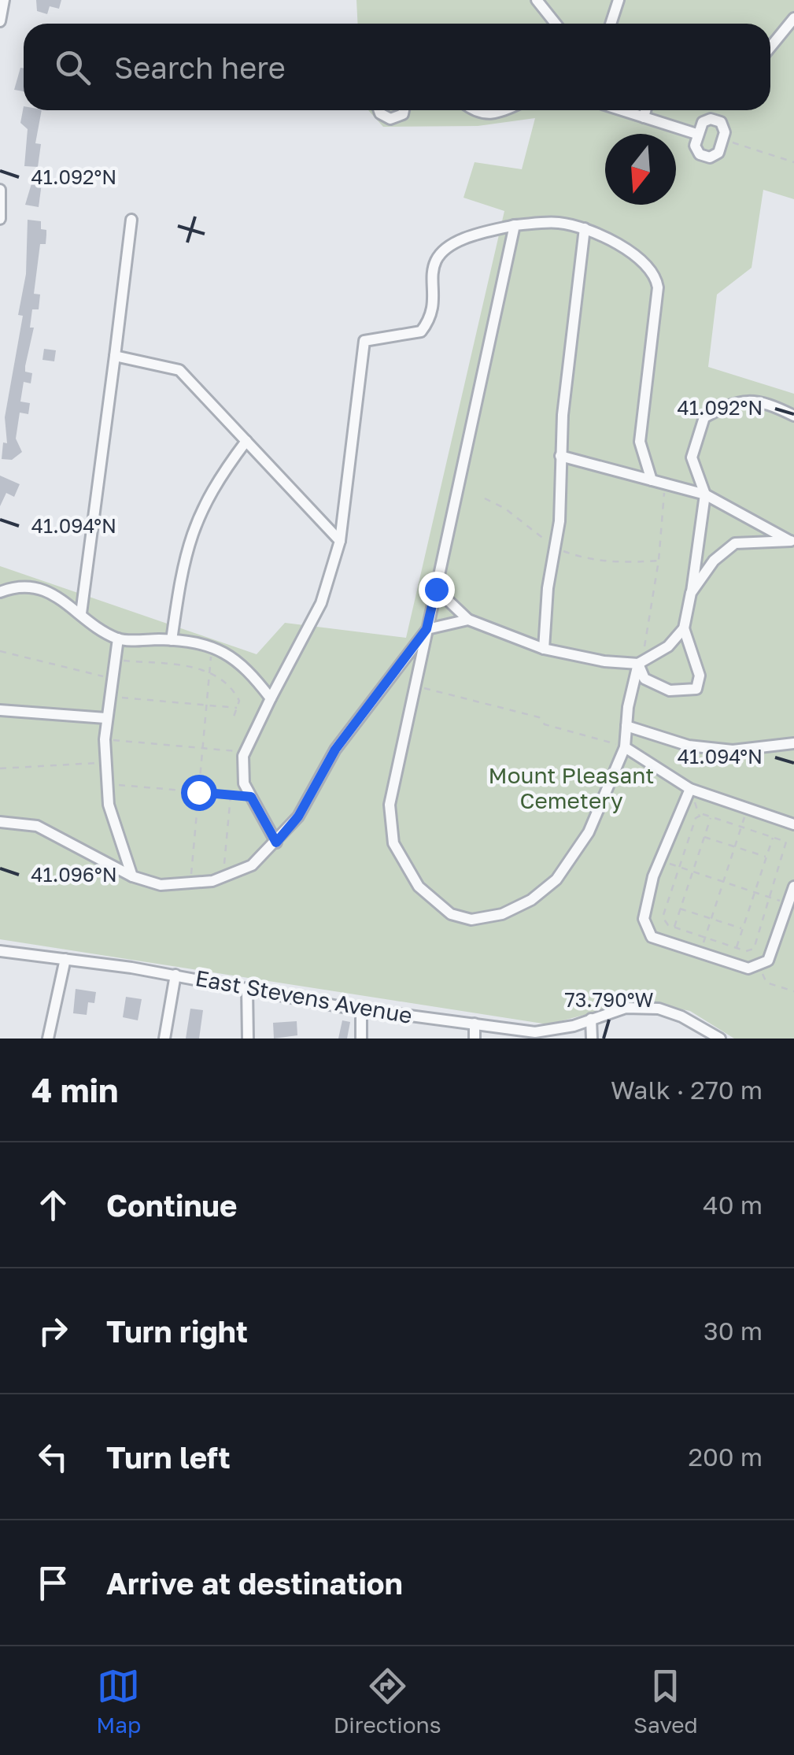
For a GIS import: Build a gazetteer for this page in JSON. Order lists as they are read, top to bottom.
{
  "streets": {
    "street": ["East Stevens Avenue"]
  },
  "parks": ["Mount Pleasant Cemetery"],
  "north": "bottom",
  "page": {
    "search": "Search here",
    "heading": ["4 min", "Walk · 270 m"],
    "list": [
      ["Continue", "40 m"],
      ["Turn right", "30 m"],
      ["Turn left", "200 m"],
      "Arrive at destination"
    ],
    "nav": ["Map", "Directions", "Saved"]
  },
  "coordinates": [
    "41.092°N",
    "41.094°N",
    "41.096°N",
    "73.790°W"
  ]
}
